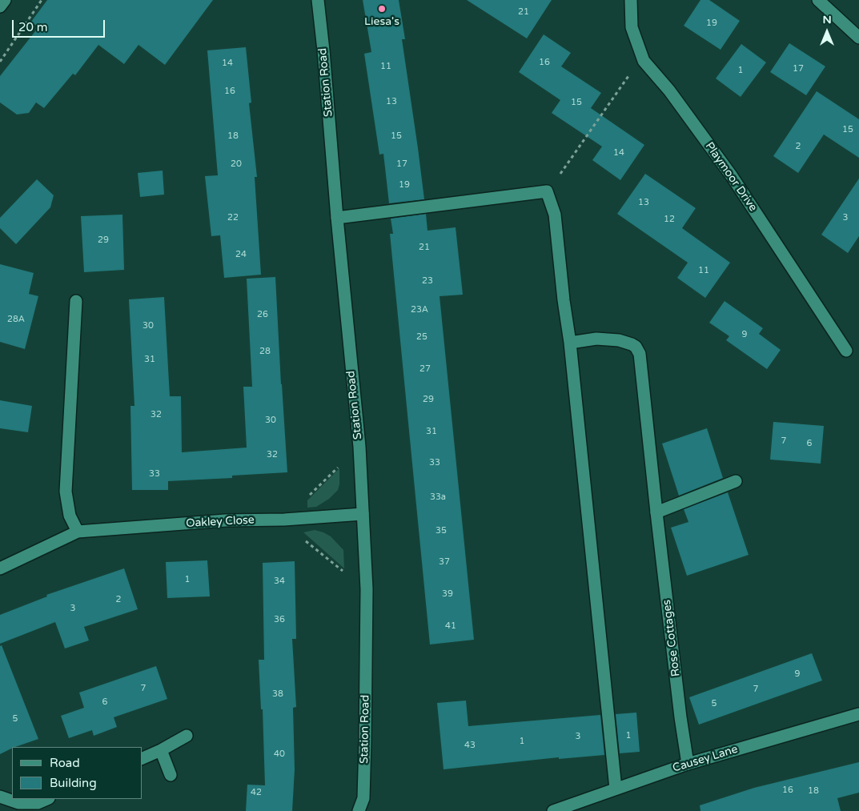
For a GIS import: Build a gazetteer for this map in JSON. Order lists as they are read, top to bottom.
{
  "streets": {
    "street": [
      "Station Road",
      "Playmoor Drive",
      "Oakley Close",
      "Rose Cottages",
      "Causey Lane"
    ]
  },
  "crossings": [
    ["Station Road", "Oakley Close"],
    ["Rose Cottages", "Causey Lane"]
  ],
  "places": ["Liesa's"],
  "house_numbers": [
    "21",
    "19",
    "16",
    "14",
    "11",
    "17",
    "1",
    "16",
    "13",
    "15",
    "15",
    "18",
    "15",
    "2",
    "14",
    "20",
    "17",
    "19",
    "13",
    "22",
    "3",
    "12",
    "29",
    "21",
    "24",
    "11",
    "23",
    "23A",
    "26",
    "28A",
    "30",
    "9",
    "25",
    "28",
    "31",
    "27",
    "29",
    "32",
    "30",
    "31",
    "7",
    "6",
    "32",
    "33",
    "33",
    "33a",
    "35",
    "37",
    "1",
    "34",
    "39",
    "2",
    "3",
    "36",
    "41",
    "9",
    "7",
    "7",
    "38",
    "6",
    "5",
    "5",
    "1",
    "3",
    "1",
    "43",
    "40",
    "16",
    "18",
    "42"
  ],
  "legend": ["Road", "Building"],
  "scale_bar": "20 m",
  "north": "top"
}
